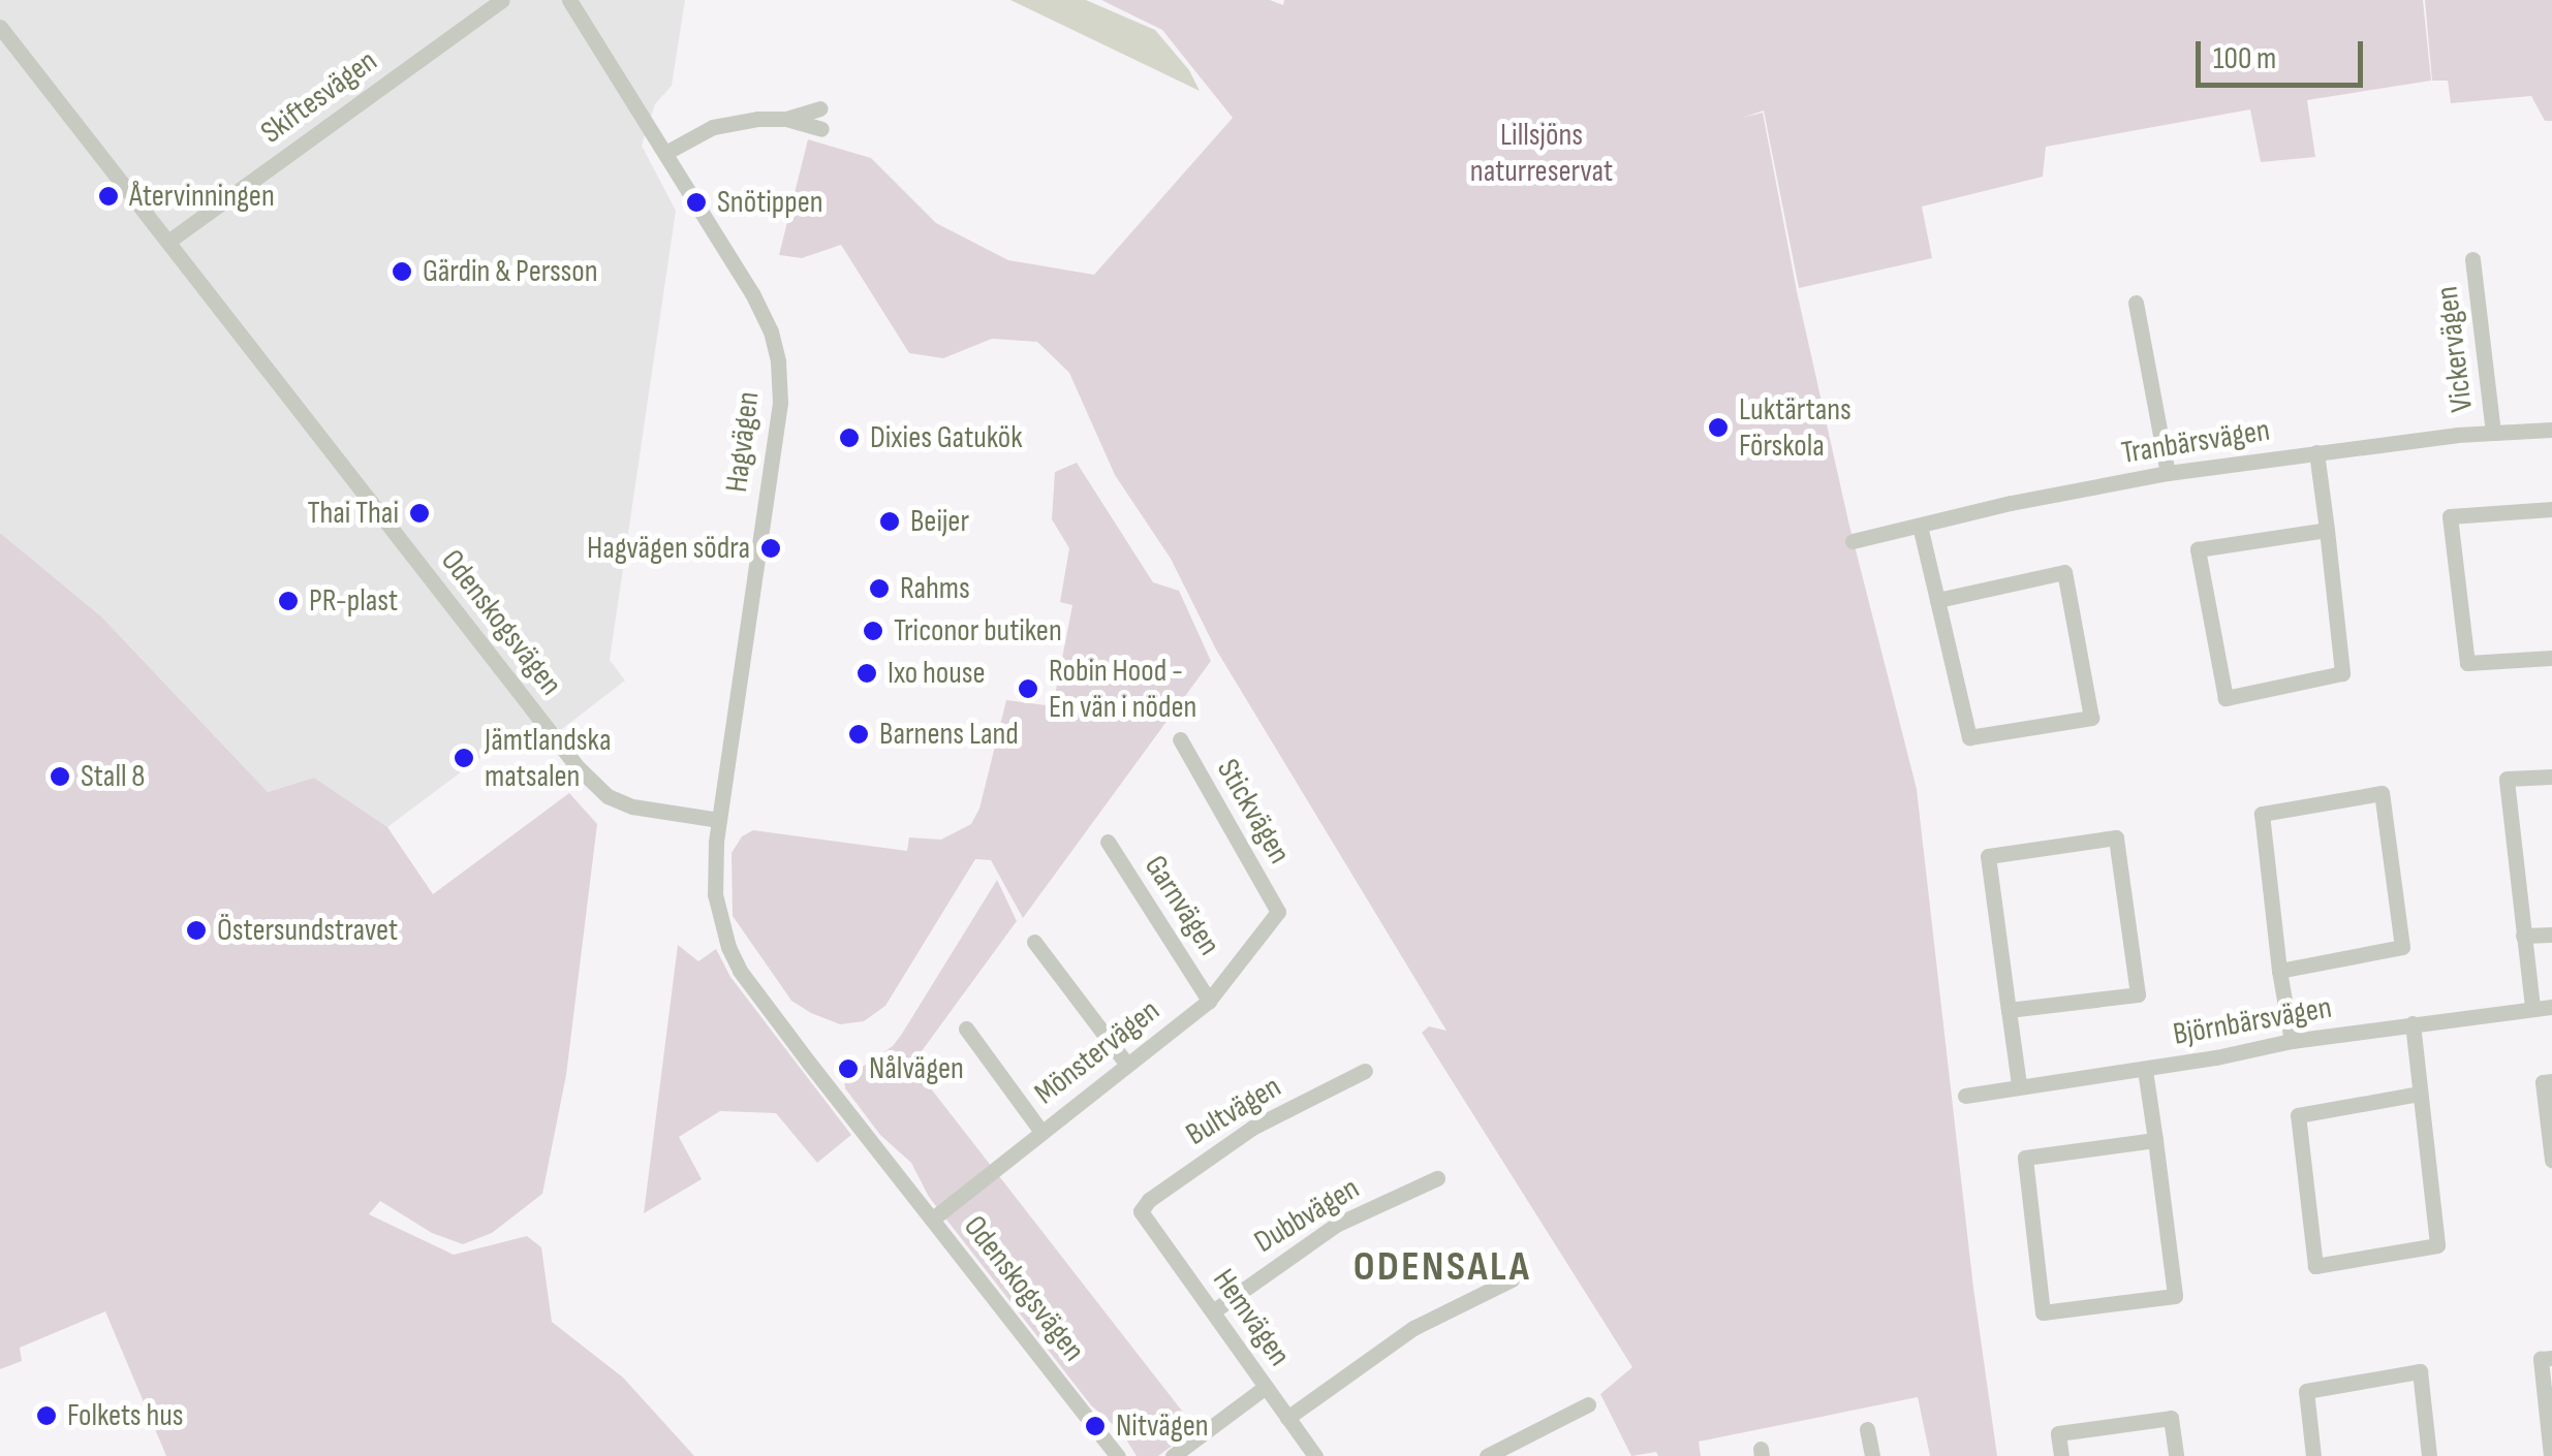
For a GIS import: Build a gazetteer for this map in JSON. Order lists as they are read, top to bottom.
{
  "streets": {
    "street": [
      "Skiftesvägen",
      "Vickervägen",
      "Hagvägen",
      "Tranbärsvägen",
      "Odenskogsvägen",
      "Stickvägen",
      "Garnvägen",
      "Björnbärsvägen",
      "Mönstervägen",
      "Bultvägen",
      "Dubbvägen",
      "Hemvägen"
    ]
  },
  "crossings": [
    ["Skiftesvägen", "Odenskogsvägen"],
    ["Vickervägen", "Tranbärsvägen"],
    ["Hagvägen", "Odenskogsvägen"],
    ["Odenskogsvägen", "Mönstervägen"],
    ["Stickvägen", "Mönstervägen"],
    ["Garnvägen", "Mönstervägen"],
    ["Bultvägen", "Hemvägen"],
    ["Dubbvägen", "Hemvägen"]
  ],
  "districts": ["ODENSALA"],
  "parks": ["Lillsjöns naturreservat"],
  "places": [
    "Återvinningen",
    "Snötippen",
    "Gärdin & Persson",
    "Luktärtans Förskola",
    "Dixies Gatukök",
    "Thai Thai",
    "Beijer",
    "Hagvägen södra",
    "Rahms",
    "PR-plast",
    "Triconor butiken",
    "Ixo house",
    "Robin Hood - En vän i nöden",
    "Barnens Land",
    "Jämtlandska matsalen",
    "Stall 8",
    "Östersundstravet",
    "Nålvägen",
    "Folkets hus",
    "Nitvägen"
  ],
  "scale_bar": "100 m"
}
